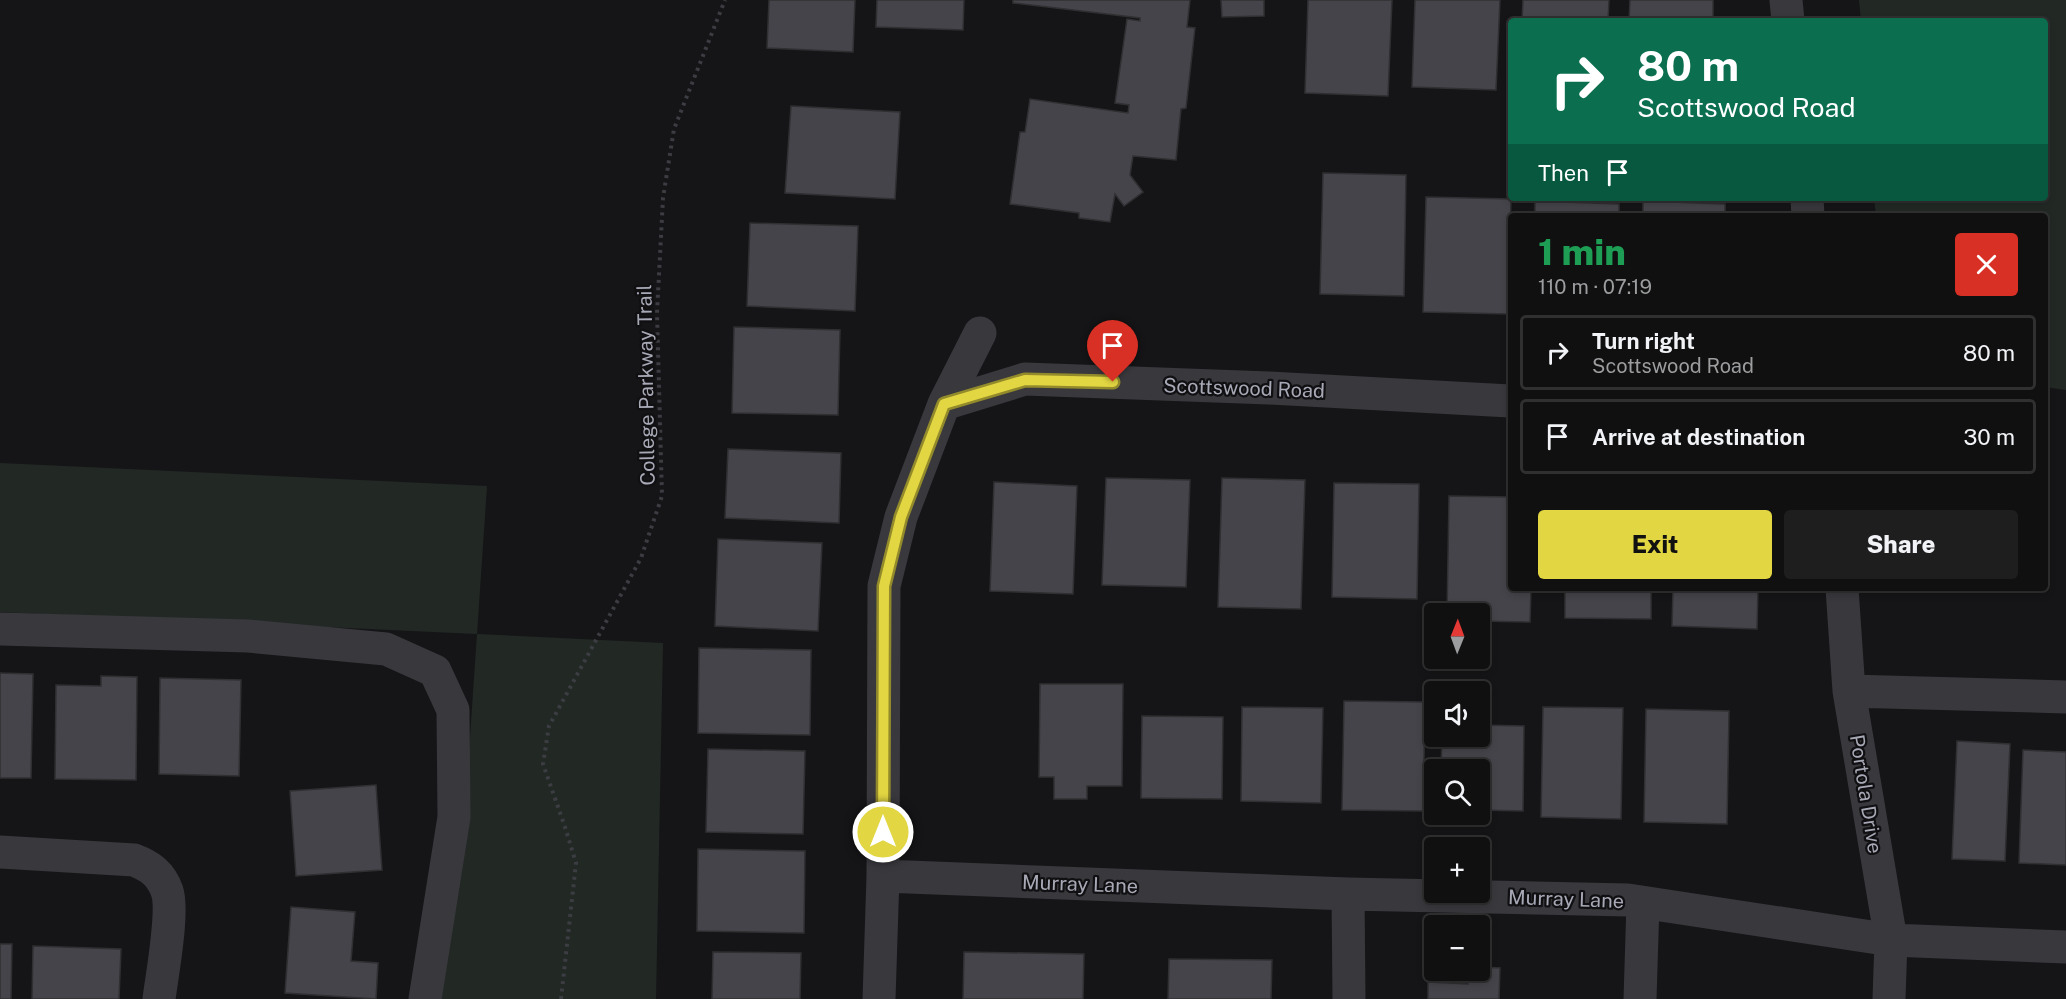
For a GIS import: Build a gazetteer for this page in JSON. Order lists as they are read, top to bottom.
{
  "streets": {
    "street": ["Scottswood Road", "Portola Drive", "Murray Lane"],
    "path": ["College Parkway Trail"]
  },
  "crossings": [
    ["Portola Drive", "Murray Lane"]
  ],
  "north": "top",
  "page": {
    "turn": ["80 m", "Scottswood Road"],
    "then": "Then",
    "heading": ["1 min", "110 m · 07:19"],
    "list": [
      {
        "name": "Turn right",
        "note": "Scottswood Road",
        "value": "80 m"
      },
      {
        "name": "Arrive at destination",
        "value": "30 m"
      }
    ],
    "buttons": ["Exit", "Share"],
    "map_buttons": ["+", "−"]
  }
}
